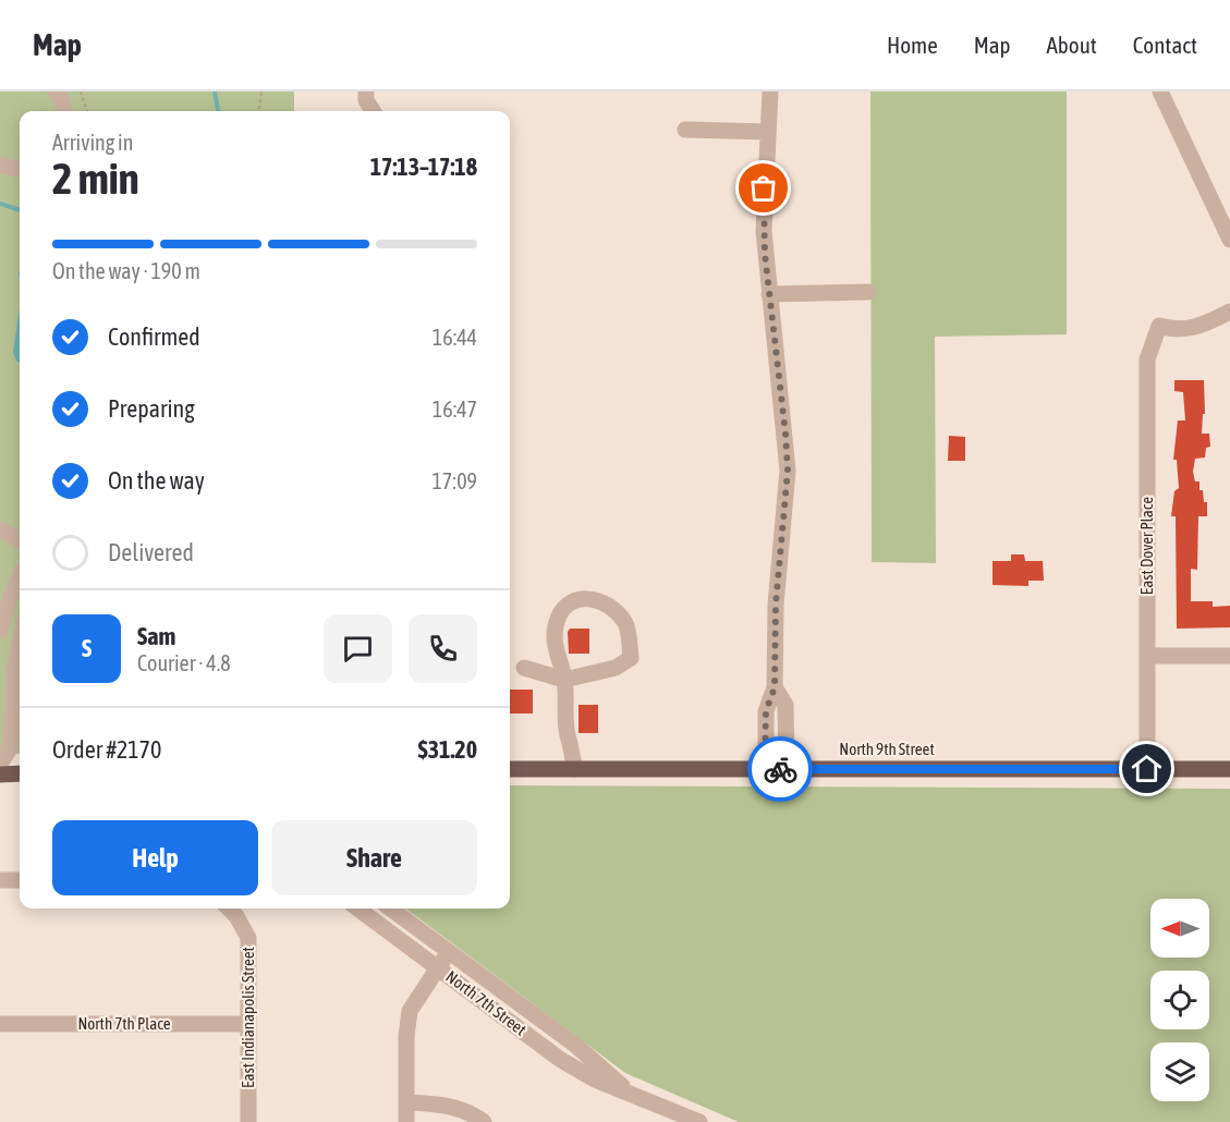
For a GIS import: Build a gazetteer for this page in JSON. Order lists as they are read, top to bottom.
{
  "streets": {
    "main road": ["North 9th Street"],
    "street": [
      "East Dover Place",
      "North 7th Street",
      "East Indianapolis Street",
      "North 7th Place"
    ]
  },
  "crossings": [
    ["East Dover Place", "North 9th Street"],
    ["East Indianapolis Street", "North 7th Place"]
  ],
  "north": "left",
  "page": {
    "header": "Map",
    "nav": [
      "Home",
      "Map",
      "About",
      "Contact"
    ],
    "heading": ["2 min", "Arriving in", "17:13–17:18"],
    "panel": [
      "Sam",
      "Courier · 4.8",
      "Order #2170",
      "$31.20"
    ],
    "bar": "On the way · 190 m",
    "list": [
      ["Confirmed", "16:44"],
      ["Preparing", "16:47"],
      ["On the way", "17:09"],
      "Delivered"
    ],
    "round": "S",
    "buttons": ["Help", "Share"]
  }
}
